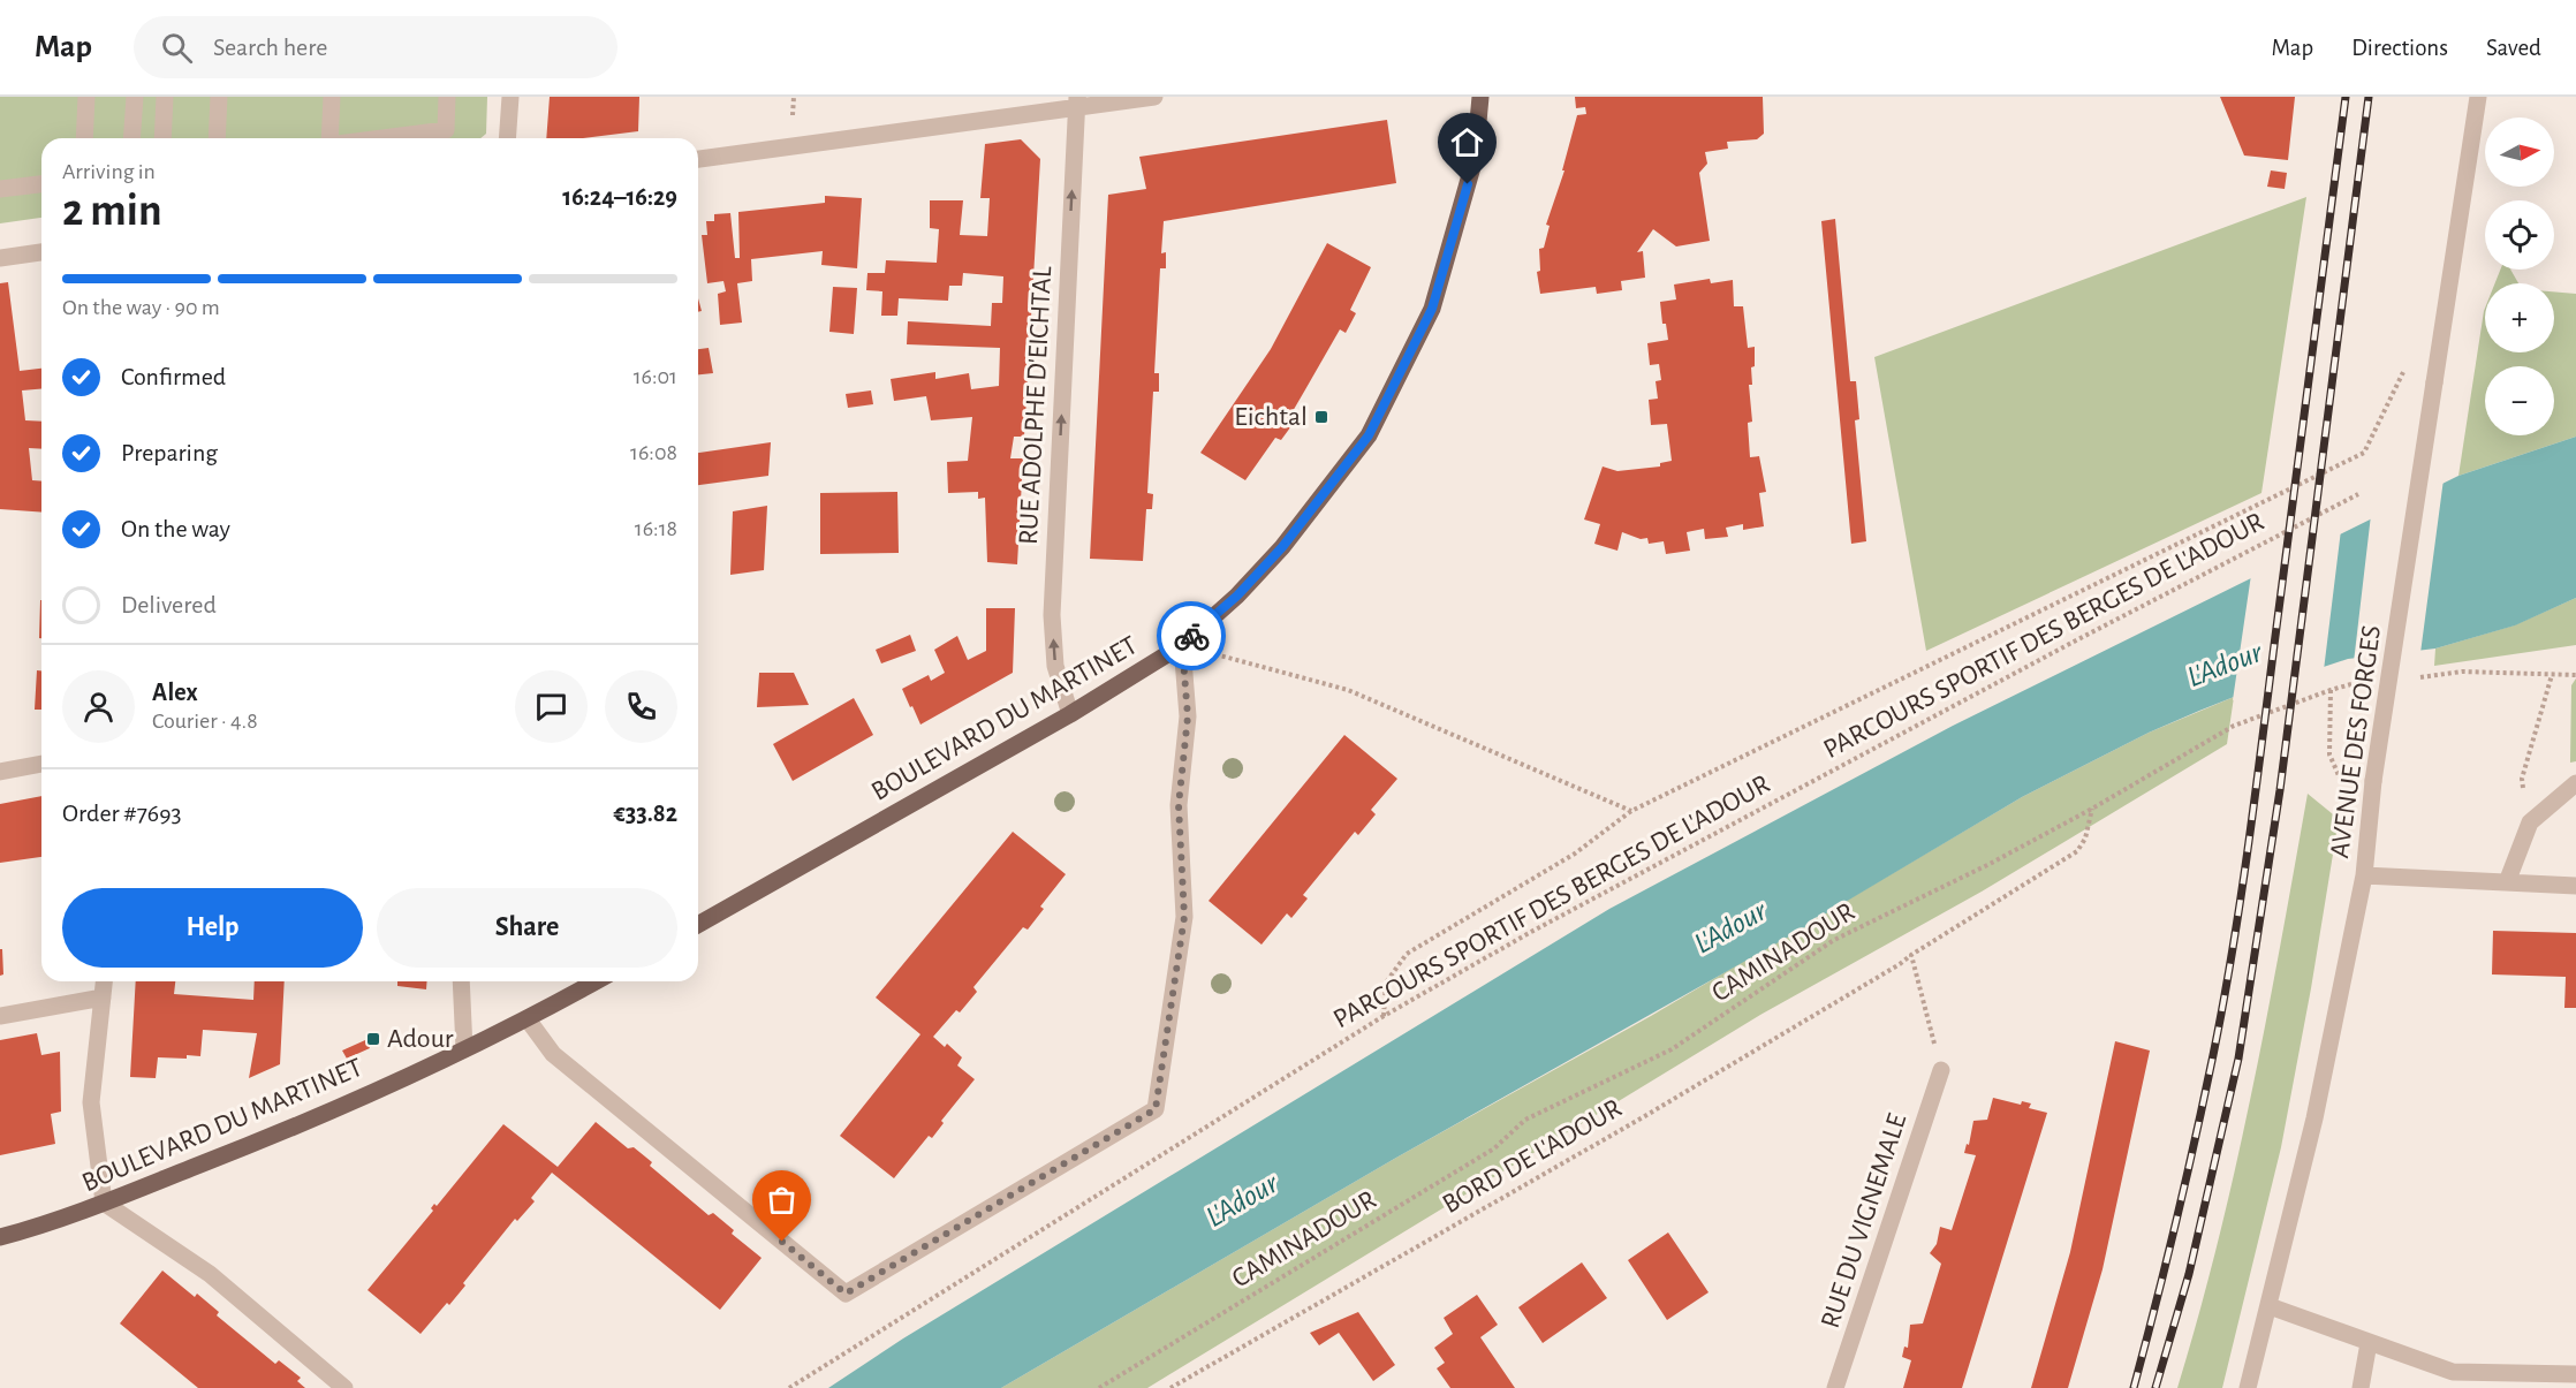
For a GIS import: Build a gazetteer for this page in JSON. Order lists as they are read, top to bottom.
{
  "streets": {
    "main road": ["BOULEVARD DU MARTINET"],
    "street": ["RUE ADOLPHE D'EICHTAL", "AVENUE DES FORGES", "RUE DU VIGNEMALE"],
    "path": ["PARCOURS SPORTIF DES BERGES DE L'ADOUR", "CAMINADOUR", "BORD DE L'ADOUR"]
  },
  "crossings": [
    ["RUE ADOLPHE D'EICHTAL", "BOULEVARD DU MARTINET"],
    ["CAMINADOUR", "BORD DE L'ADOUR"]
  ],
  "one_way": ["RUE ADOLPHE D'EICHTAL"],
  "water": ["L'Adour"],
  "places": {
    "transit": ["Eichtal", "Adour"]
  },
  "north": "right",
  "page": {
    "header": "Map",
    "search": "Search here",
    "nav": ["Map", "Directions", "Saved"],
    "map_buttons": ["+", "−"],
    "heading": ["2 min", "Arriving in", "16:24–16:29"],
    "panel": [
      "Alex",
      "Courier · 4.8",
      "Order #7693",
      "€33.82"
    ],
    "bar": "On the way · 90 m",
    "list": [
      ["Confirmed", "16:01"],
      ["Preparing", "16:08"],
      ["On the way", "16:18"],
      "Delivered"
    ],
    "buttons": ["Help", "Share"]
  }
}
